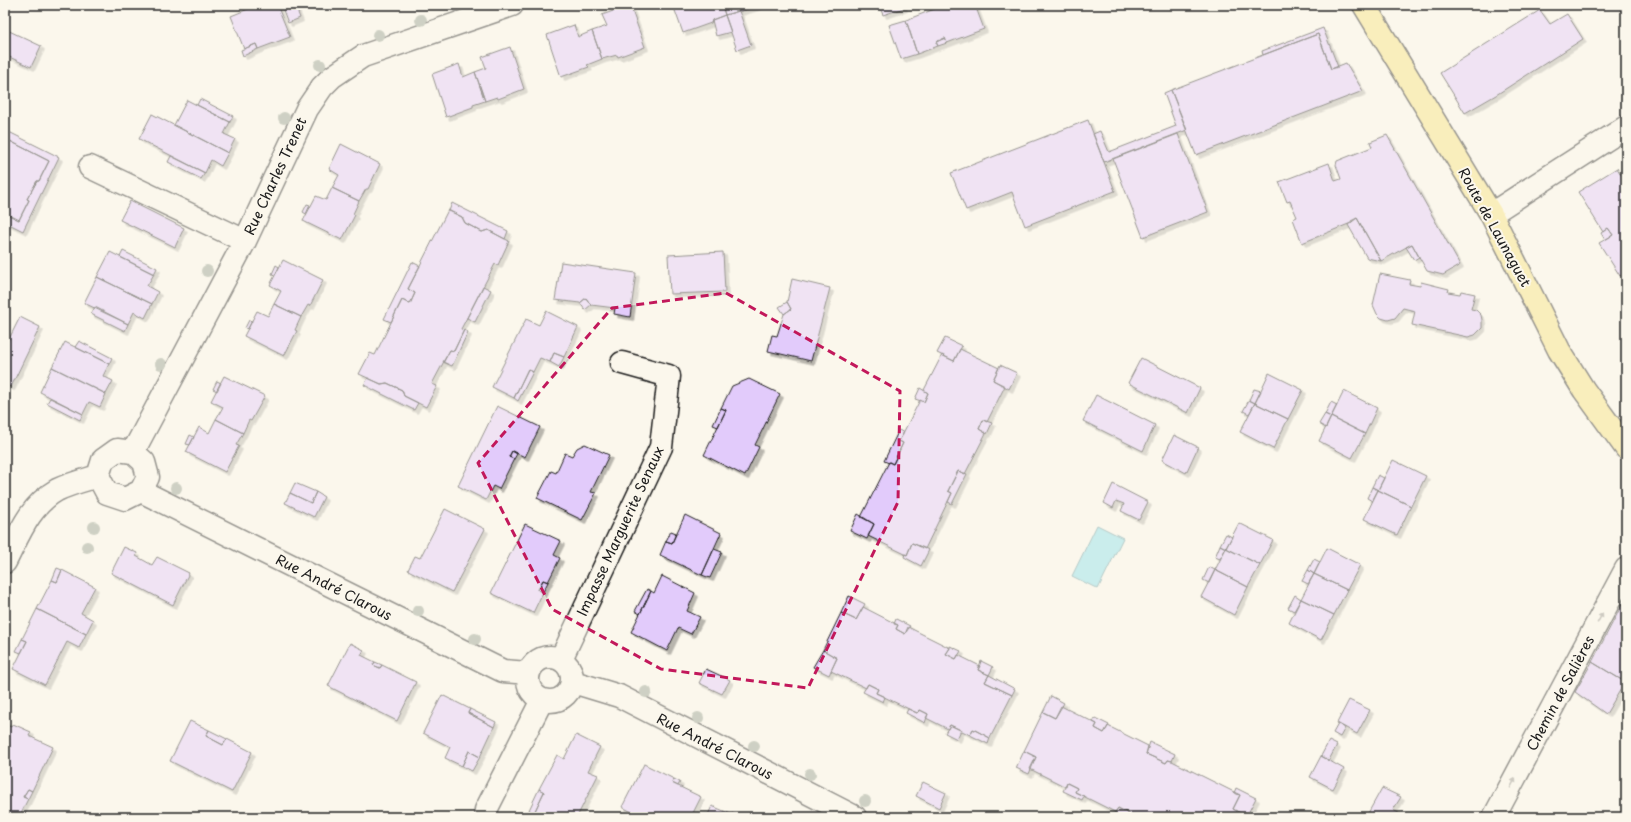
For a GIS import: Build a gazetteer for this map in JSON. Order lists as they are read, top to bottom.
{
  "streets": {
    "main road": ["Route de Launaguet"],
    "street": [
      "Rue Charles Trenet",
      "Impasse Marguerite Senaux",
      "Rue André Clarous",
      "Chemin de Salières"
    ]
  },
  "crossings": [
    ["Rue Charles Trenet", "Rue André Clarous"],
    ["Impasse Marguerite Senaux", "Rue André Clarous"]
  ],
  "one_way": ["Chemin de Salières"]
}
